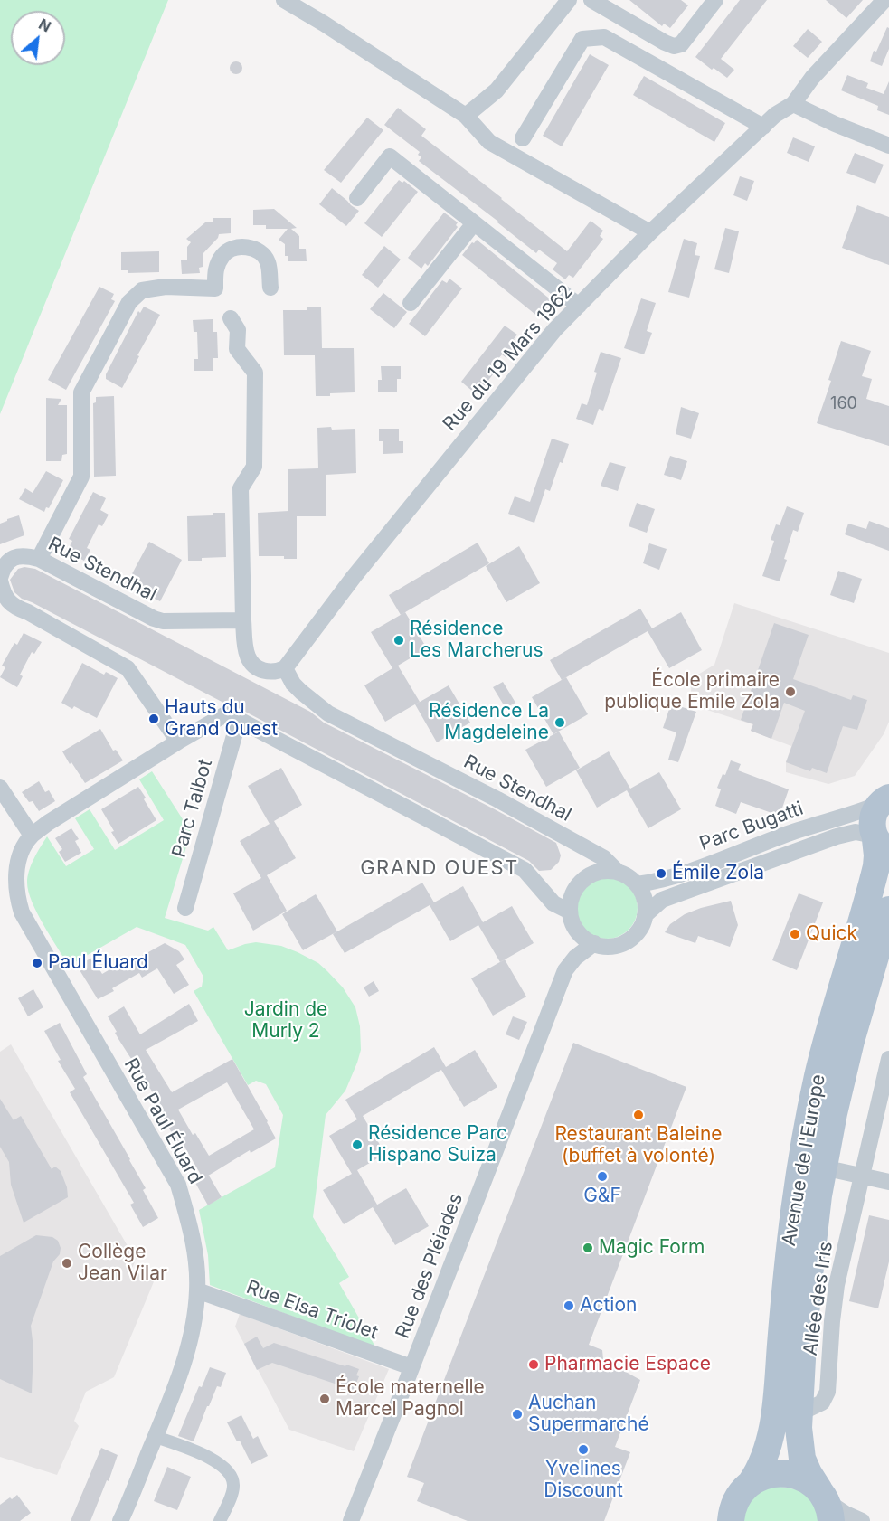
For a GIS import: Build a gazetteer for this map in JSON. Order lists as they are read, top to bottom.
{
  "streets": {
    "main road": ["Avenue de l'Europe"],
    "street": [
      "Rue du 19 Mars 1962",
      "Rue Stendhal",
      "Parc Talbot",
      "Parc Bugatti",
      "Rue Paul Éluard",
      "Rue des Pléiades",
      "Allée des Iris",
      "Rue Elsa Triolet"
    ]
  },
  "crossings": [
    ["Rue du 19 Mars 1962", "Rue Stendhal"],
    ["Rue Stendhal", "Parc Bugatti"],
    ["Rue Stendhal", "Rue des Pléiades"],
    ["Parc Bugatti", "Avenue de l'Europe"],
    ["Parc Bugatti", "Rue des Pléiades"],
    ["Rue Paul Éluard", "Rue Elsa Triolet"],
    ["Avenue de l'Europe", "Allée des Iris"],
    ["Rue des Pléiades", "Rue Elsa Triolet"]
  ],
  "districts": ["GRAND OUEST"],
  "parks": ["Jardin de Murly 2"],
  "places": [
    "Résidence Les Marcherus",
    "École primaire publique Emile Zola",
    "Hauts du Grand Ouest",
    "Résidence La Magdeleine",
    "Émile Zola",
    "Quick",
    "Paul Éluard",
    "Restaurant Baleine (buffet à volonté)",
    "Résidence Parc Hispano Suiza",
    "G&F",
    "Magic Form",
    "Collège Jean Vilar",
    "Action",
    "Pharmacie Espace",
    "École maternelle Marcel Pagnol",
    "Auchan Supermarché",
    "Yvelines Discount"
  ],
  "house_numbers": ["160"],
  "north": "top right"
}
